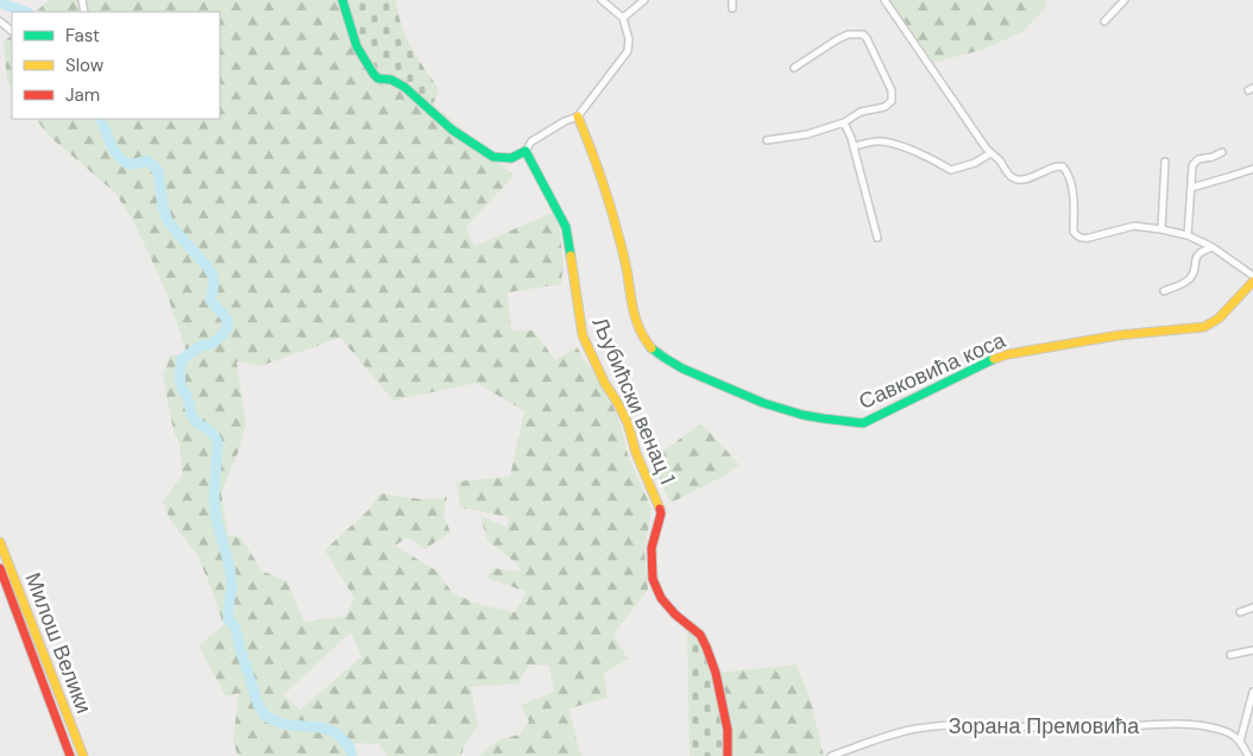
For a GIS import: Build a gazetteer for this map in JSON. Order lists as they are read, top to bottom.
{
  "streets": {
    "main road": ["Савковића коса", "Љубићски венац 1", "Милош Велики"],
    "street": ["Зорана Премовића"]
  },
  "legend": ["Fast", "Slow", "Jam"]
}
